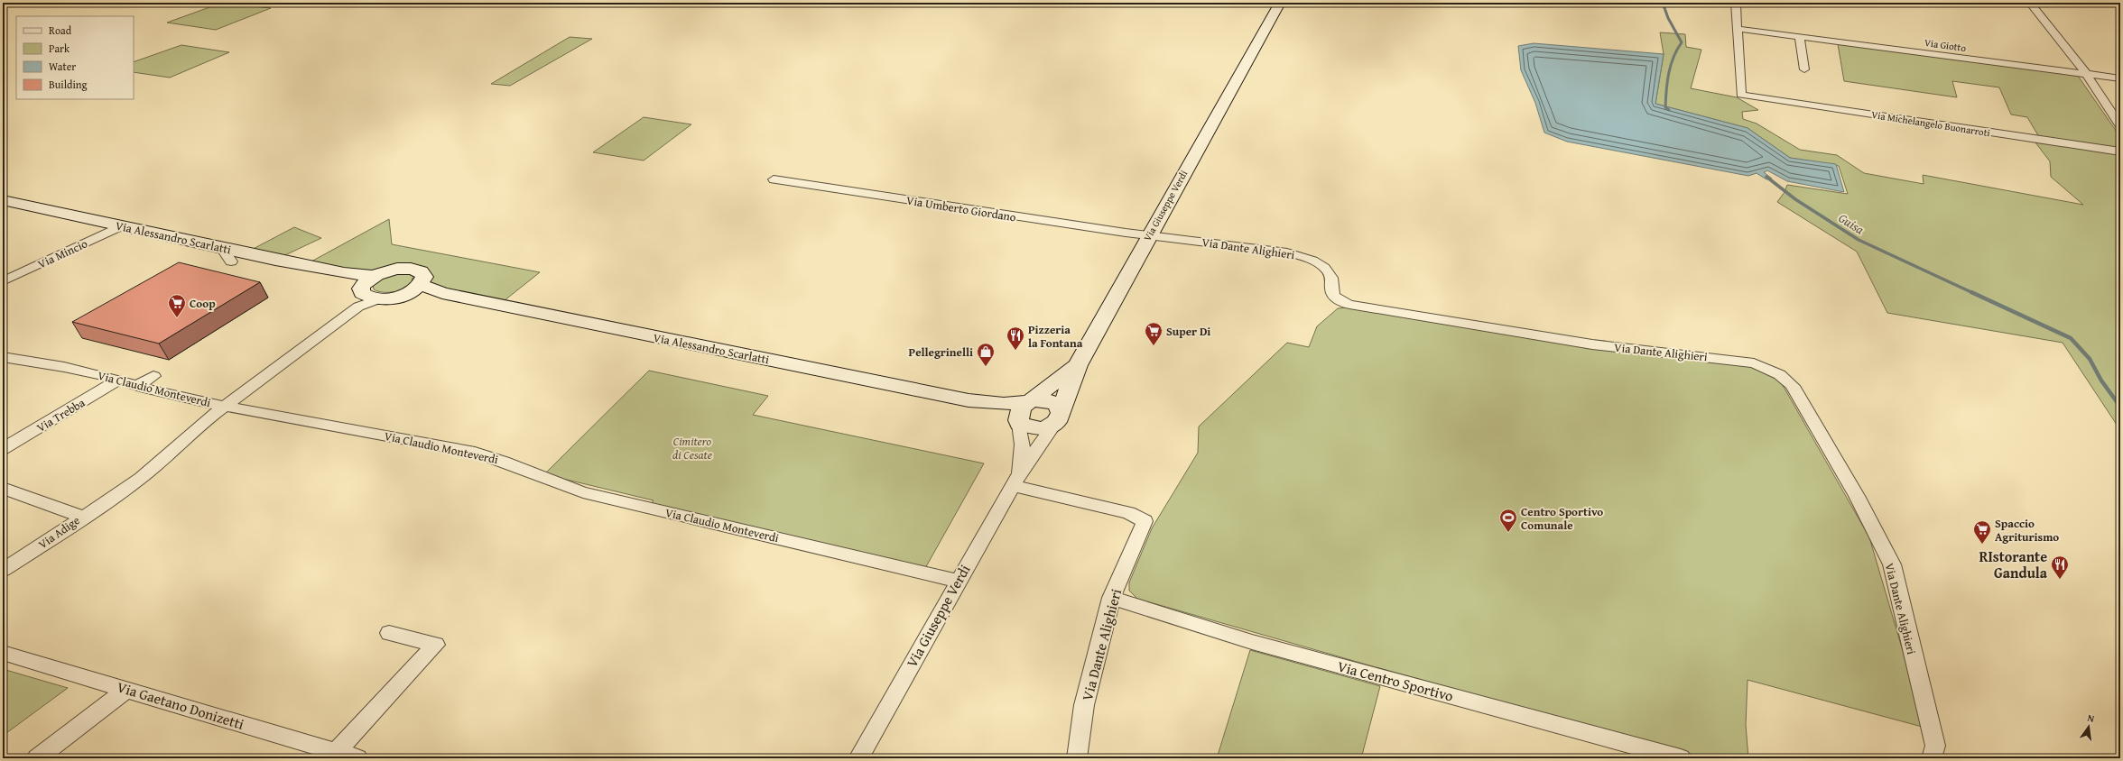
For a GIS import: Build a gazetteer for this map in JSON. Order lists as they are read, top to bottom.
{
  "streets": {
    "street": [
      "Via Giotto",
      "Via Michelangelo Buonarroti",
      "Via Giuseppe Verdi",
      "Via Umberto Giordano",
      "Via Alessandro Scarlatti",
      "Via Dante Alighieri",
      "Via Mincio",
      "Via Claudio Monteverdi",
      "Via Trebba",
      "Via Adige",
      "Via Centro Sportivo",
      "Via Gaetano Donizetti"
    ]
  },
  "crossings": [
    ["Via Giotto", "Via Michelangelo Buonarroti"],
    ["Via Giuseppe Verdi", "Via Umberto Giordano"],
    ["Via Giuseppe Verdi", "Via Alessandro Scarlatti"],
    ["Via Giuseppe Verdi", "Via Dante Alighieri"],
    ["Via Giuseppe Verdi", "Via Claudio Monteverdi"],
    ["Via Umberto Giordano", "Via Dante Alighieri"],
    ["Via Alessandro Scarlatti", "Via Mincio"],
    ["Via Dante Alighieri", "Via Centro Sportivo"],
    ["Via Claudio Monteverdi", "Via Trebba"]
  ],
  "water": ["Guisa"],
  "parks": ["Cimitero di Cesate"],
  "places": {
    "supermarket": ["Coop", "Super Di", "Spaccio Agriturismo"],
    "restaurant": ["Pizzeria la Fontana", "RIstorante Gandula"],
    "shop": ["Pellegrinelli"],
    "sports": ["Centro Sportivo Comunale"]
  },
  "legend": [
    "Road",
    "Park",
    "Water",
    "Building"
  ],
  "north": "top"
}
